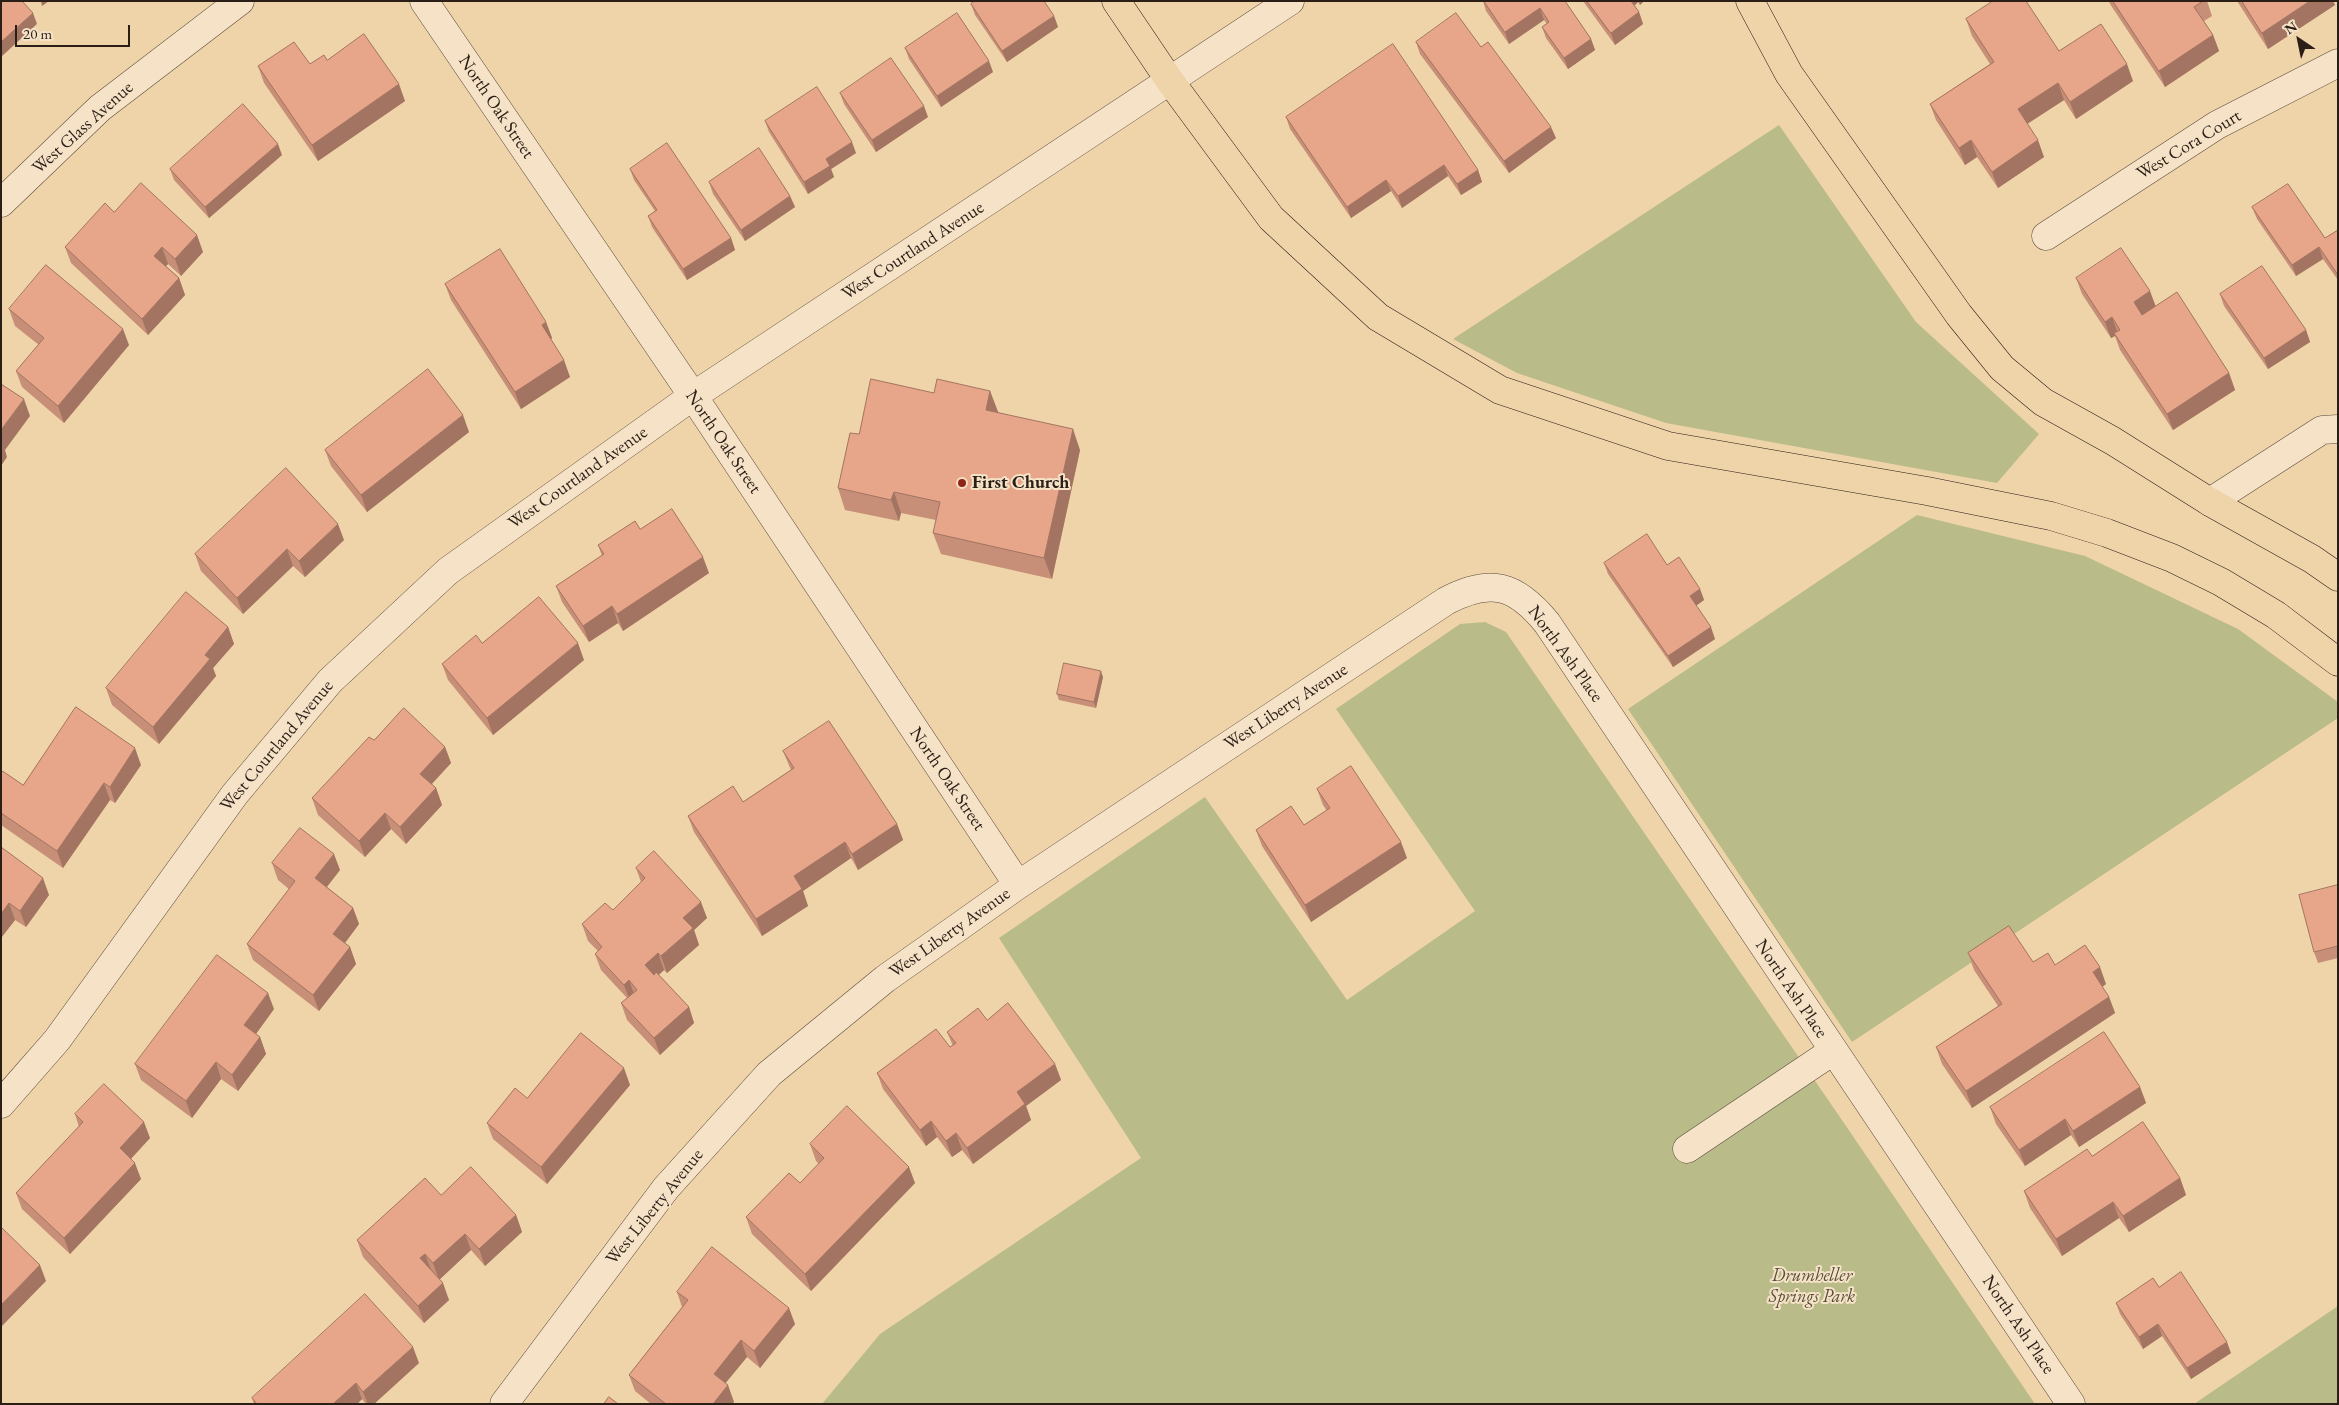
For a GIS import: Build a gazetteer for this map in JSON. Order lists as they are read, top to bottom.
{
  "streets": {
    "street": [
      "North Oak Street",
      "West Glass Avenue",
      "West Cora Court",
      "West Courtland Avenue",
      "North Ash Place",
      "West Liberty Avenue"
    ]
  },
  "crossings": [
    ["North Oak Street", "West Courtland Avenue"],
    ["North Oak Street", "West Liberty Avenue"],
    ["North Ash Place", "West Liberty Avenue"]
  ],
  "parks": ["Drumheller Springs Park"],
  "places": ["First Church"],
  "scale_bar": "20 m",
  "north": "top left"
}
